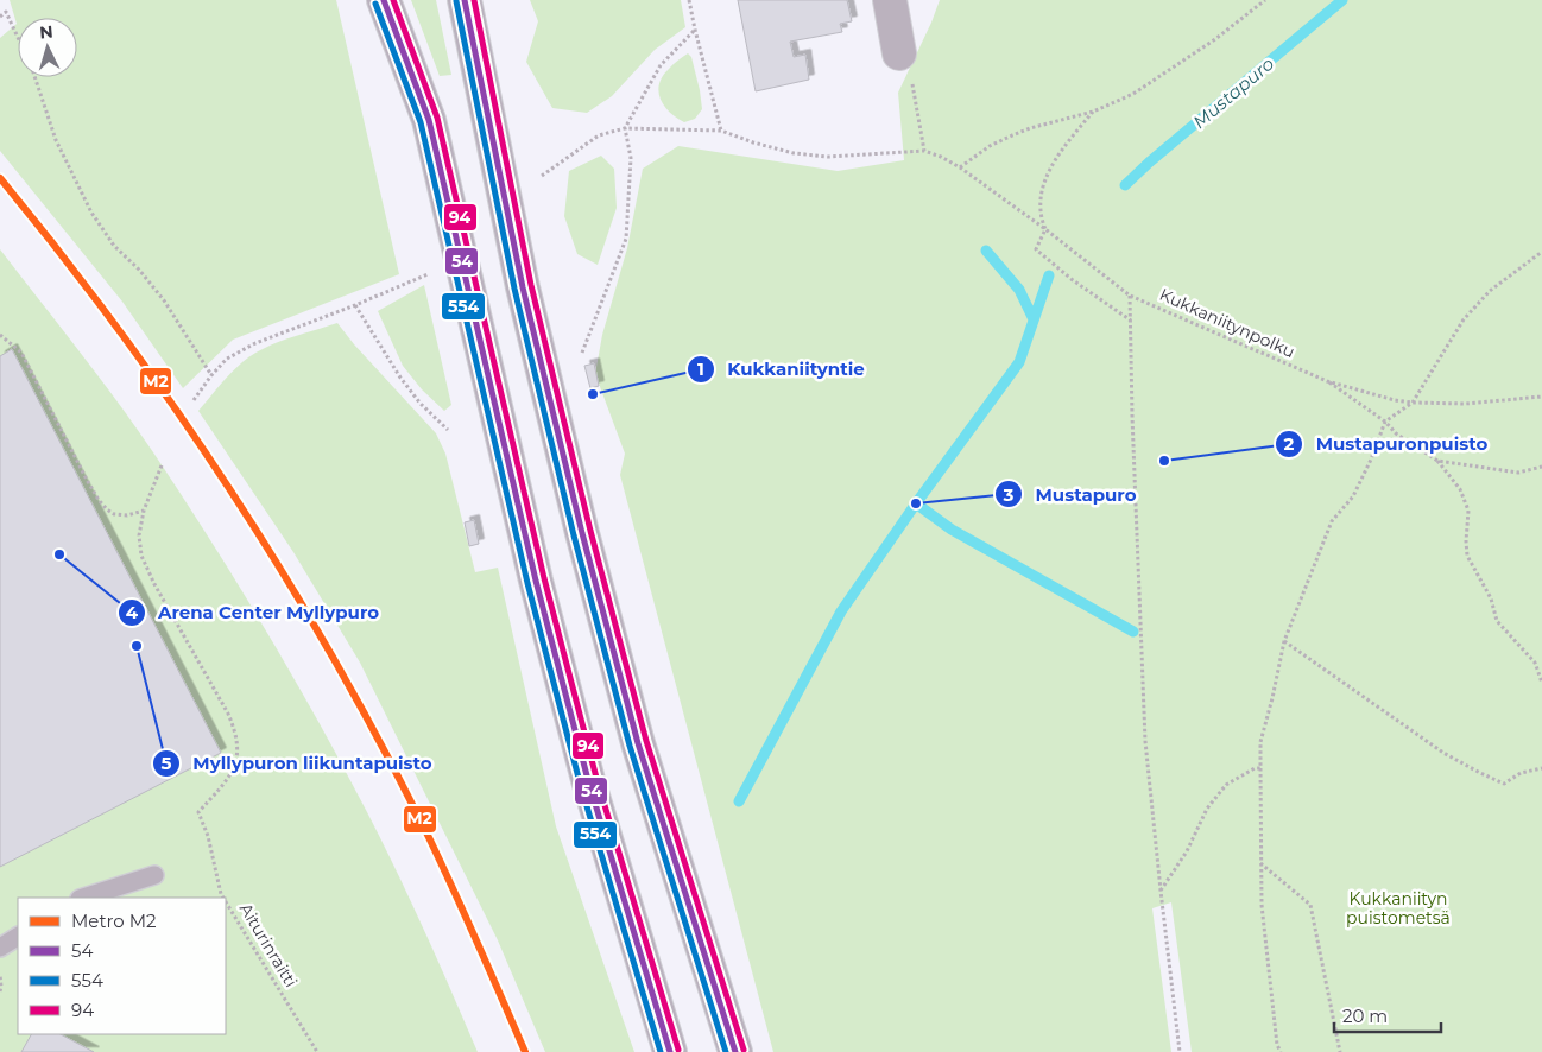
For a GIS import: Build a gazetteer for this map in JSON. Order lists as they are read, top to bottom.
{
  "streets": {
    "path": ["Kukkaniitynpolku", "Aiturinraitti"]
  },
  "water": ["Mustapuro"],
  "parks": ["Kukkaniityn puistometsä"],
  "places": [
    "Kukkaniityntie",
    "Mustapuronpuisto",
    "Mustapuro",
    "Arena Center Myllypuro",
    "Myllypuron liikuntapuisto"
  ],
  "lines": [
    "transit line 54",
    "transit line 94",
    "transit line 554",
    "metro line M2"
  ],
  "legend": [
    "Metro M2",
    "54",
    "554",
    "94"
  ],
  "scale_bar": "20 m",
  "north": "top"
}
